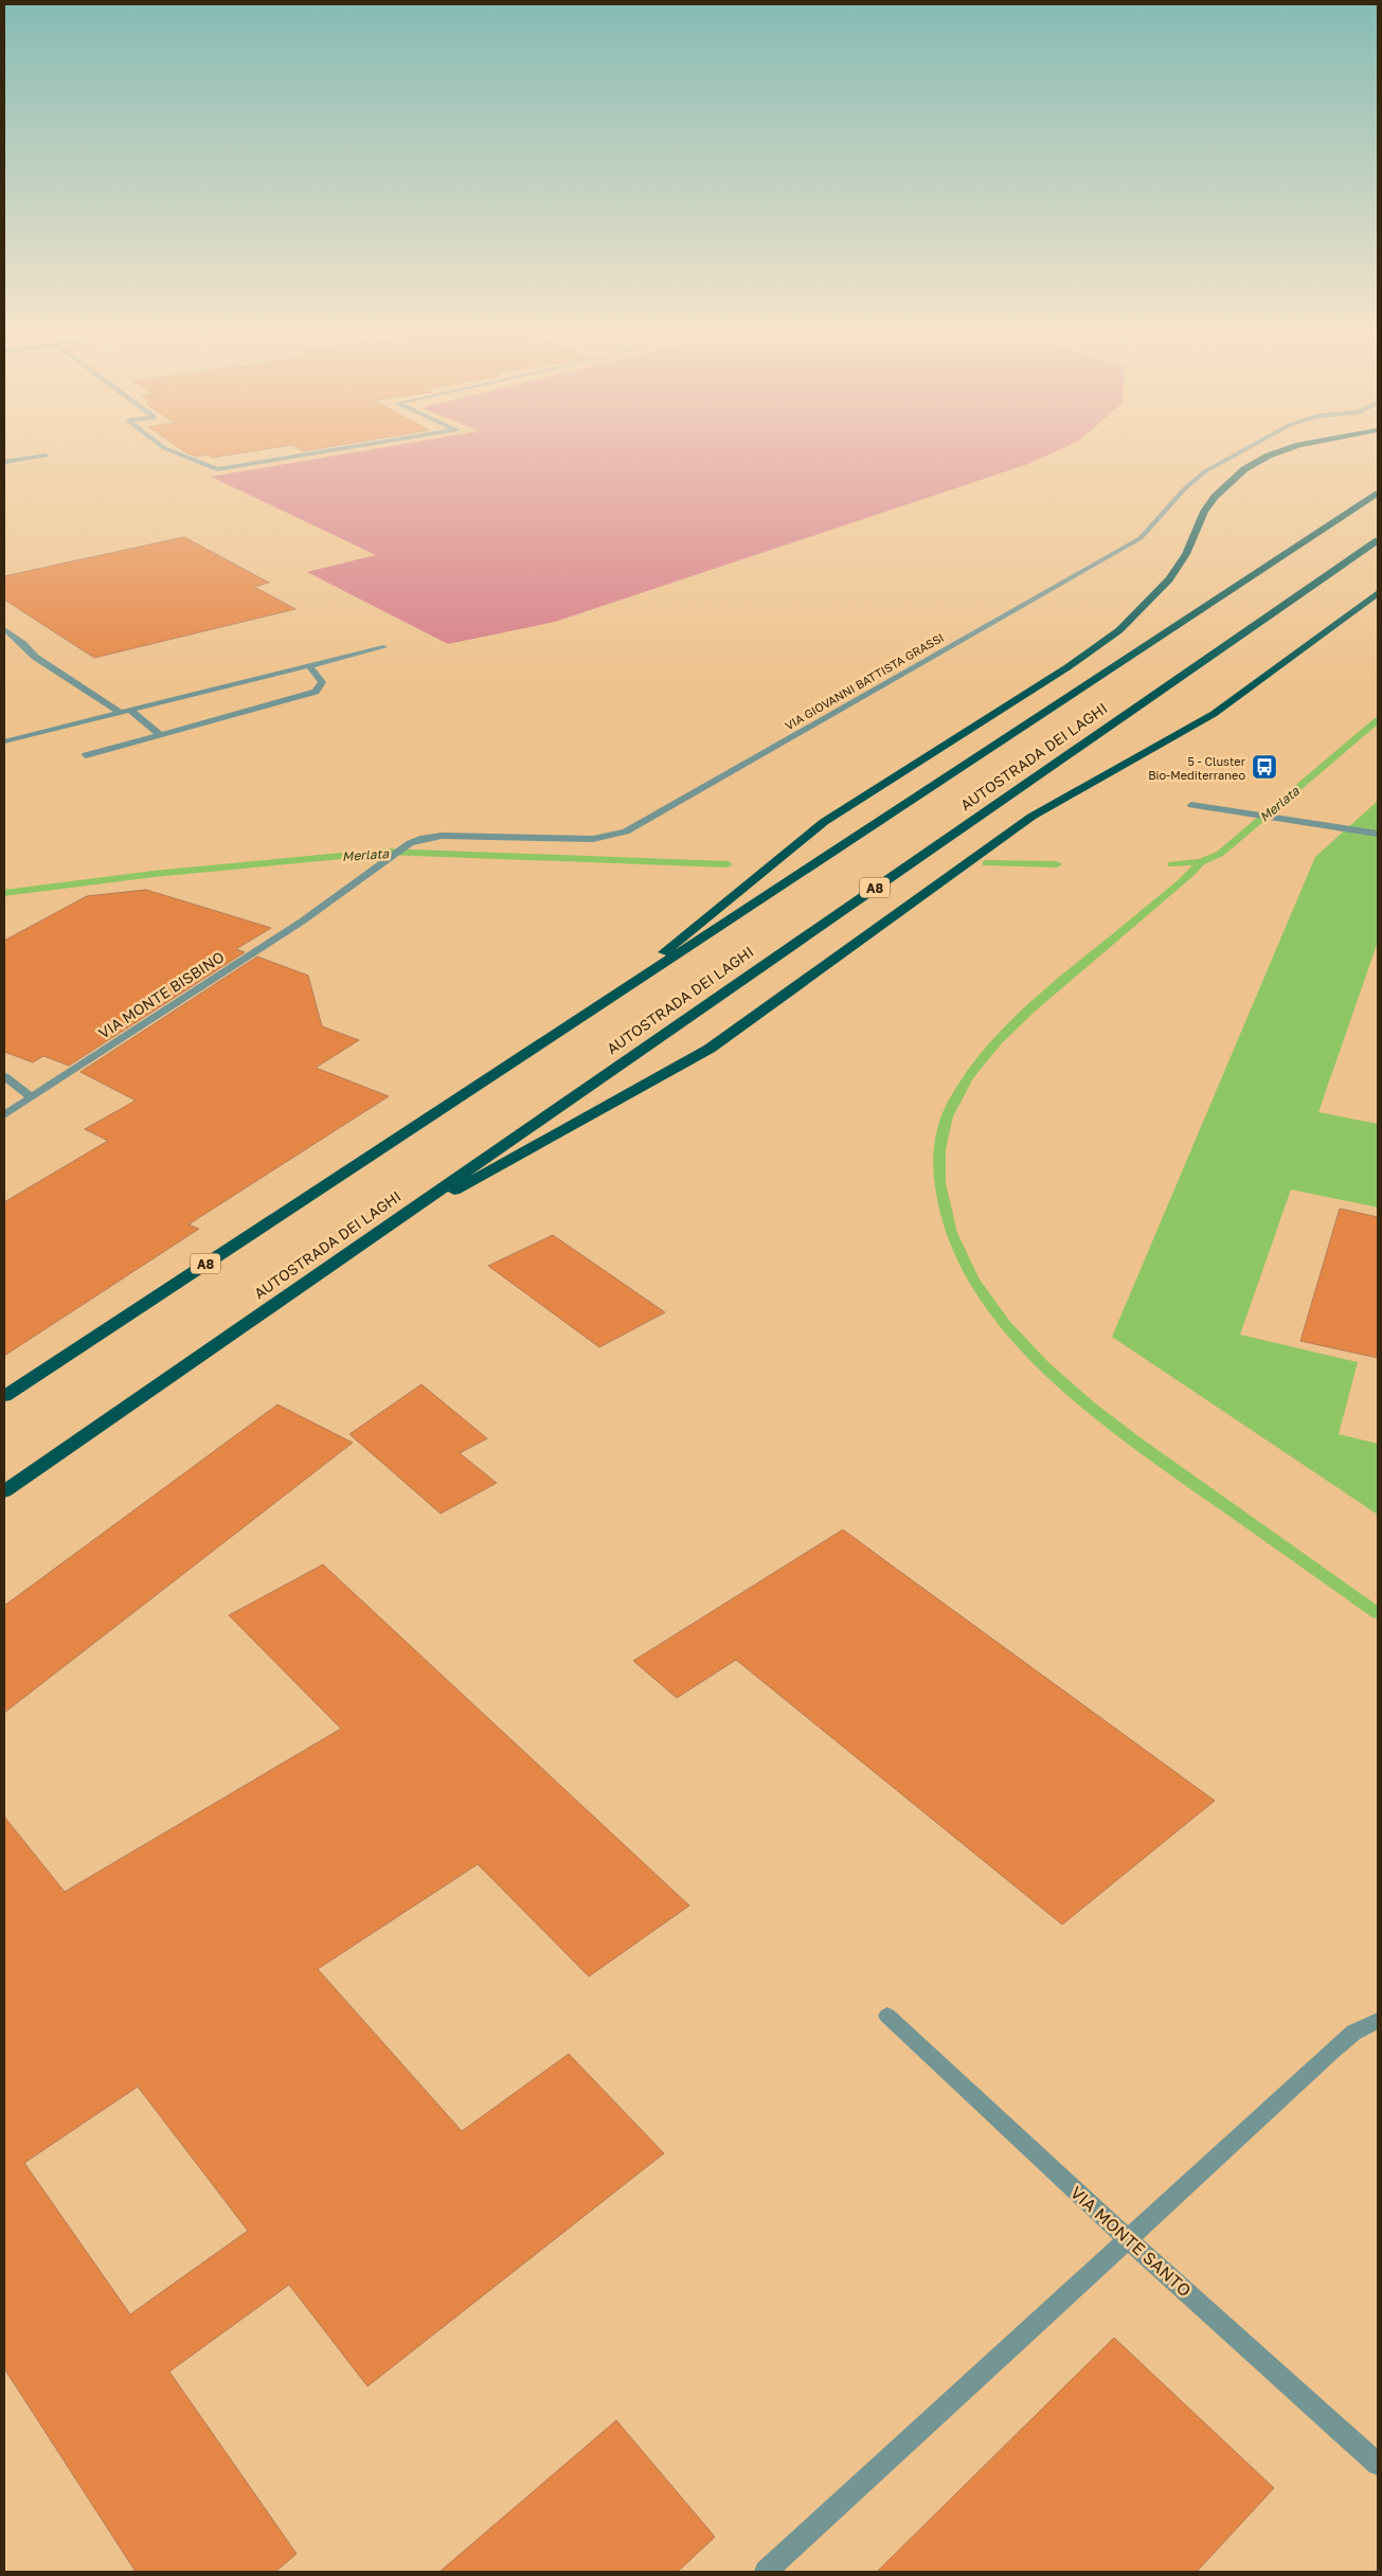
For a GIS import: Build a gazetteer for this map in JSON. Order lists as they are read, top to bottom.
{
  "streets": {
    "highway": ["AUTOSTRADA DEI LAGHI", "A8"],
    "street": ["VIA GIOVANNI BATTISTA GRASSI", "VIA MONTE BISBINO", "VIA MONTE SANTO"]
  },
  "crossings": [
    ["VIA GIOVANNI BATTISTA GRASSI", "VIA MONTE BISBINO"]
  ],
  "water": ["Merlata"],
  "places": {
    "bus stop": ["5 - Cluster Bio-Mediterraneo"]
  }
}
